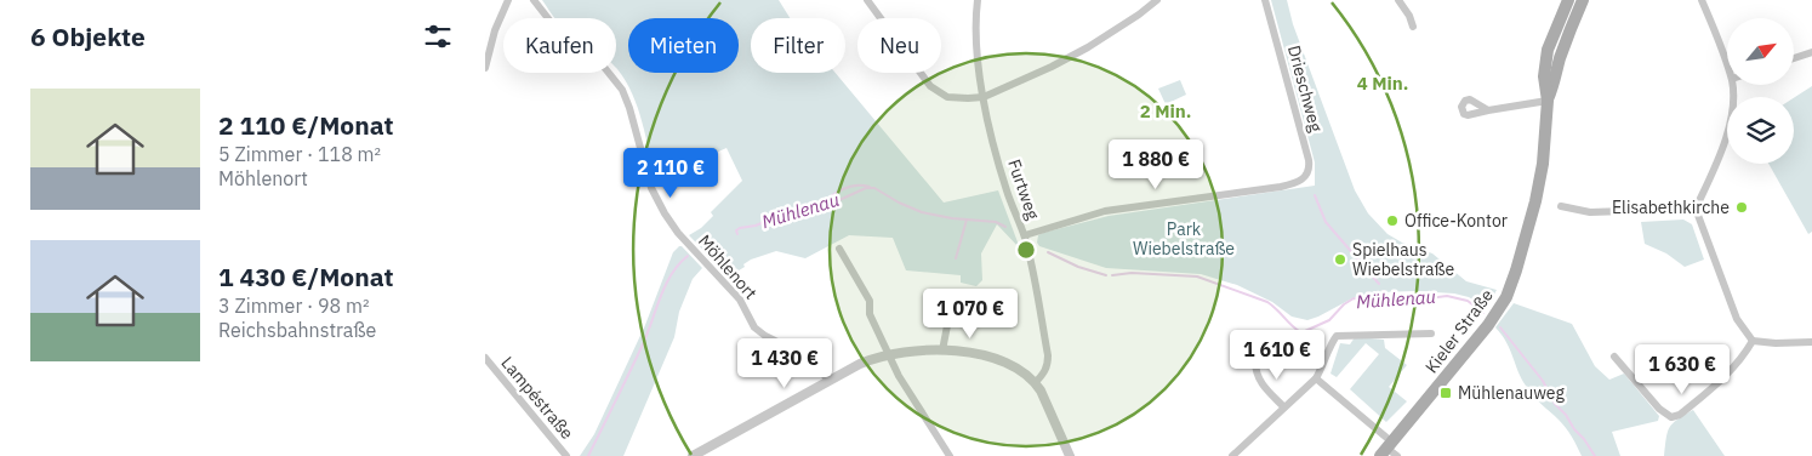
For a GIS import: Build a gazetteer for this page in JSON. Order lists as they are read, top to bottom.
{
  "streets": {
    "main road": ["Kieler Straße"],
    "street": [
      "Drieschweg",
      "Furtweg",
      "Möhlenort",
      "Lampéstraße"
    ]
  },
  "crossings": [
    ["Drieschweg", "Furtweg"]
  ],
  "water": ["Mühlenau"],
  "parks": ["Park Wiebelstraße"],
  "places": {
    "other": ["Elisabethkirche", "Office-Kontor", "Spielhaus Wiebelstraße"],
    "transit": ["Mühlenauweg"]
  },
  "north": "top right",
  "page": {
    "heading": "6 Objekte",
    "chip": [
      "Kaufen",
      "Mieten",
      "Filter",
      "Neu"
    ],
    "list": [
      {
        "name": "2 110 €/Monat",
        "note": "5 Zimmer · 118 m² · Möhlenort"
      },
      {
        "name": "1 430 €/Monat",
        "note": "3 Zimmer · 98 m² · Reichsbahnstraße"
      }
    ],
    "price": [
      "1 880 €",
      "2 110 €",
      "1 070 €",
      "1 610 €",
      "1 430 €",
      "1 630 €"
    ]
  },
  "rings": ["4 Min.", "2 Min."]
}
